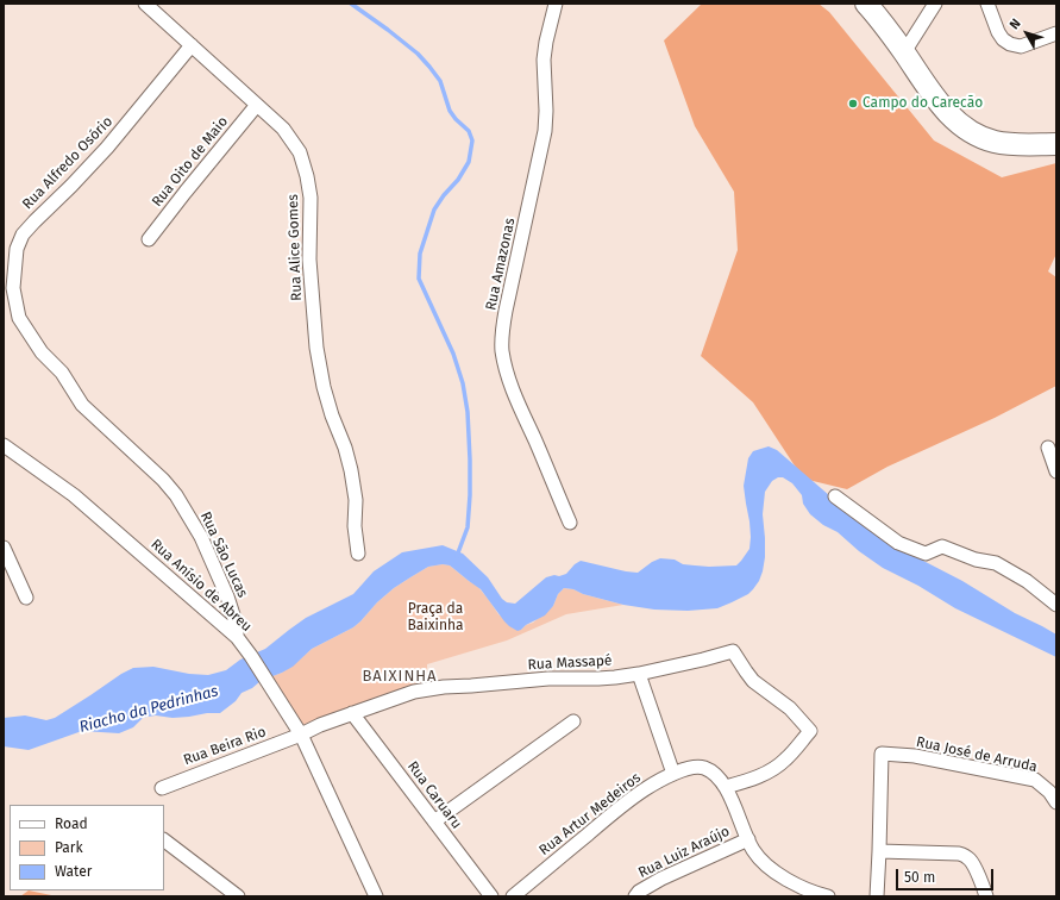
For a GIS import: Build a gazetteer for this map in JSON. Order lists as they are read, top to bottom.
{
  "streets": {
    "street": [
      "Rua Oito de Maio",
      "Rua Alfredo Osório",
      "Rua Alice Gomes",
      "Rua Amazonas",
      "Rua São Lucas",
      "Rua Anísio de Abreu",
      "Rua Massapé",
      "Rua Beira Rio",
      "Rua José de Arruda",
      "Rua Caruaru",
      "Rua Artur Medeiros",
      "Rua Luiz Araújo"
    ]
  },
  "crossings": [
    ["Rua Oito de Maio", "Rua Alice Gomes"],
    ["Rua Alfredo Osório", "Rua Alice Gomes"],
    ["Rua Alfredo Osório", "Rua São Lucas"],
    ["Rua São Lucas", "Rua Anísio de Abreu"],
    ["Rua Anísio de Abreu", "Rua Massapé"],
    ["Rua Anísio de Abreu", "Rua Beira Rio"],
    ["Rua Massapé", "Rua Beira Rio"],
    ["Rua Massapé", "Rua Caruaru"],
    ["Rua Massapé", "Rua Artur Medeiros"],
    ["Rua Artur Medeiros", "Rua Luiz Araújo"]
  ],
  "districts": ["BAIXINHA"],
  "water": ["Riacho da Pedrinhas"],
  "parks": ["Praça da Baixinha"],
  "places": ["Campo do Carecão"],
  "legend": ["Road", "Park", "Water"],
  "scale_bar": "50 m",
  "north": "top left"
}
